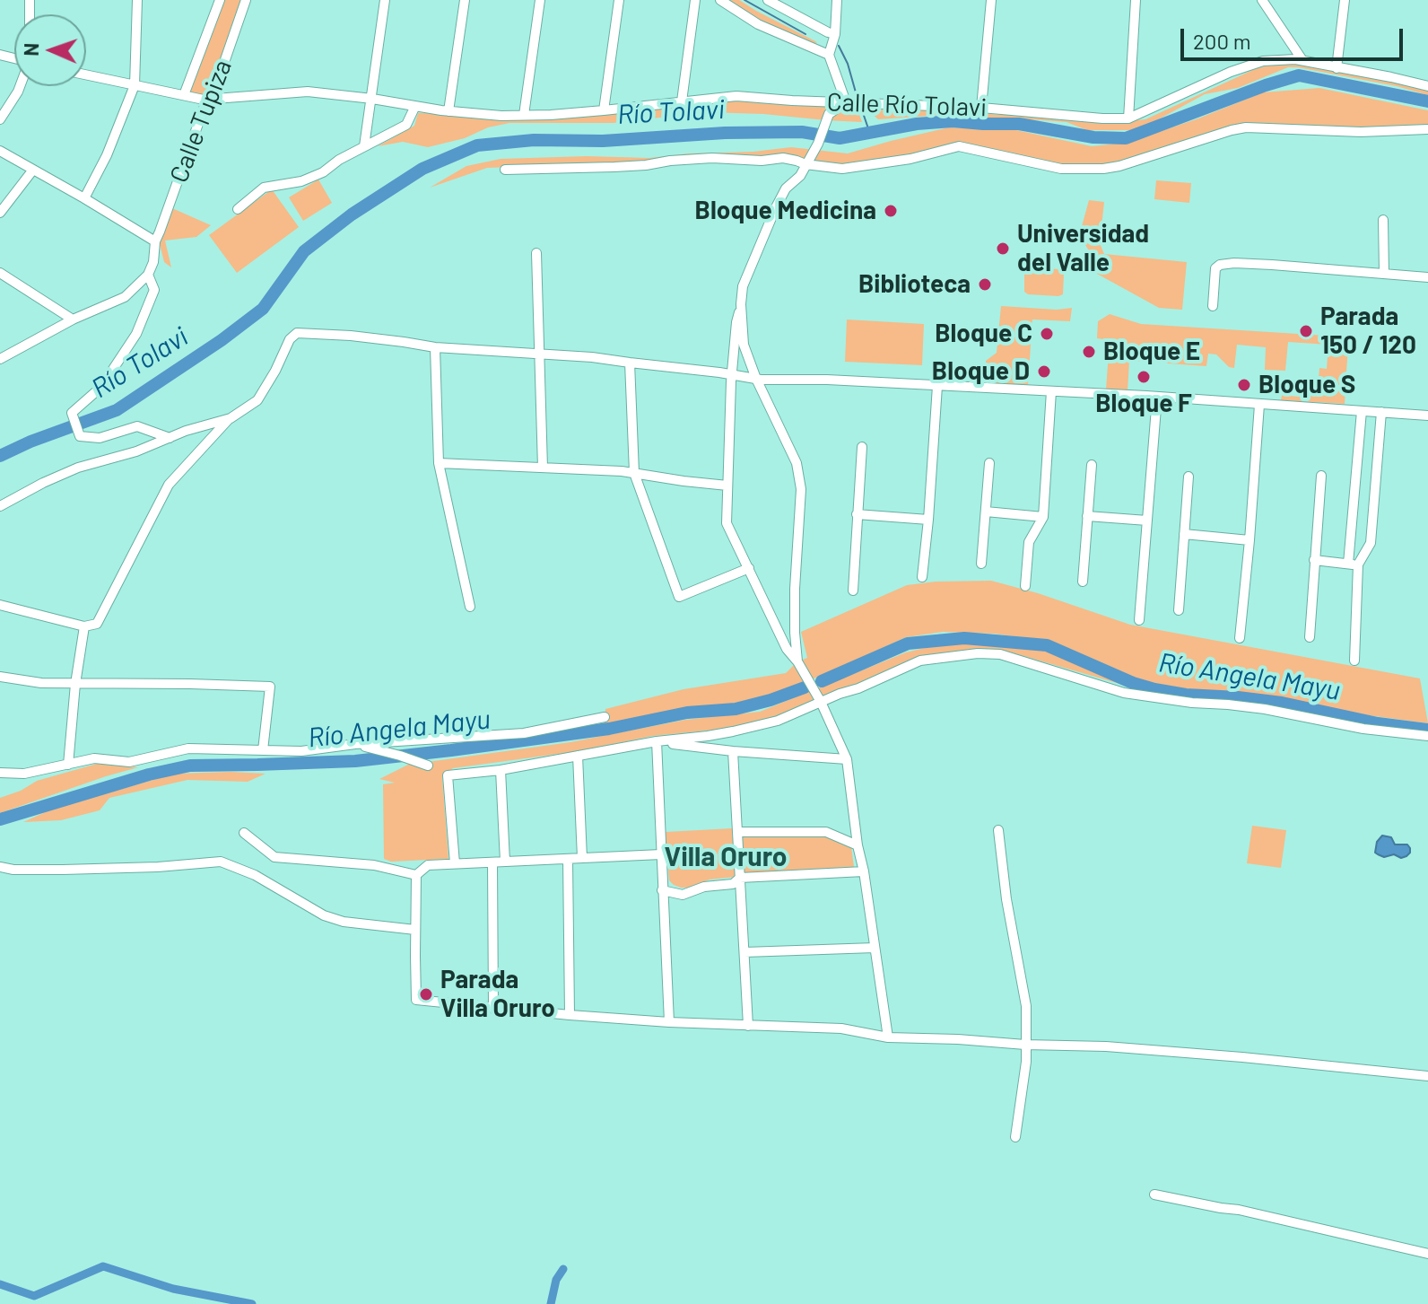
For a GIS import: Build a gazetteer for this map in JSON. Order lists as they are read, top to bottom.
{
  "streets": {
    "street": ["Calle Río Tolavi", "Calle Tupiza"]
  },
  "crossings": [
    ["Calle Río Tolavi", "Calle Tupiza"]
  ],
  "districts": ["Villa Oruro"],
  "water": ["Río Tolavi", "Río Angela Mayu"],
  "places": [
    "Bloque Medicina",
    "Universidad del Valle",
    "Biblioteca",
    "Parada 150 / 120",
    "Bloque C",
    "Bloque E",
    "Bloque D",
    "Bloque F",
    "Bloque S",
    "Parada Villa Oruro"
  ],
  "scale_bar": "200 m",
  "north": "left"
}
